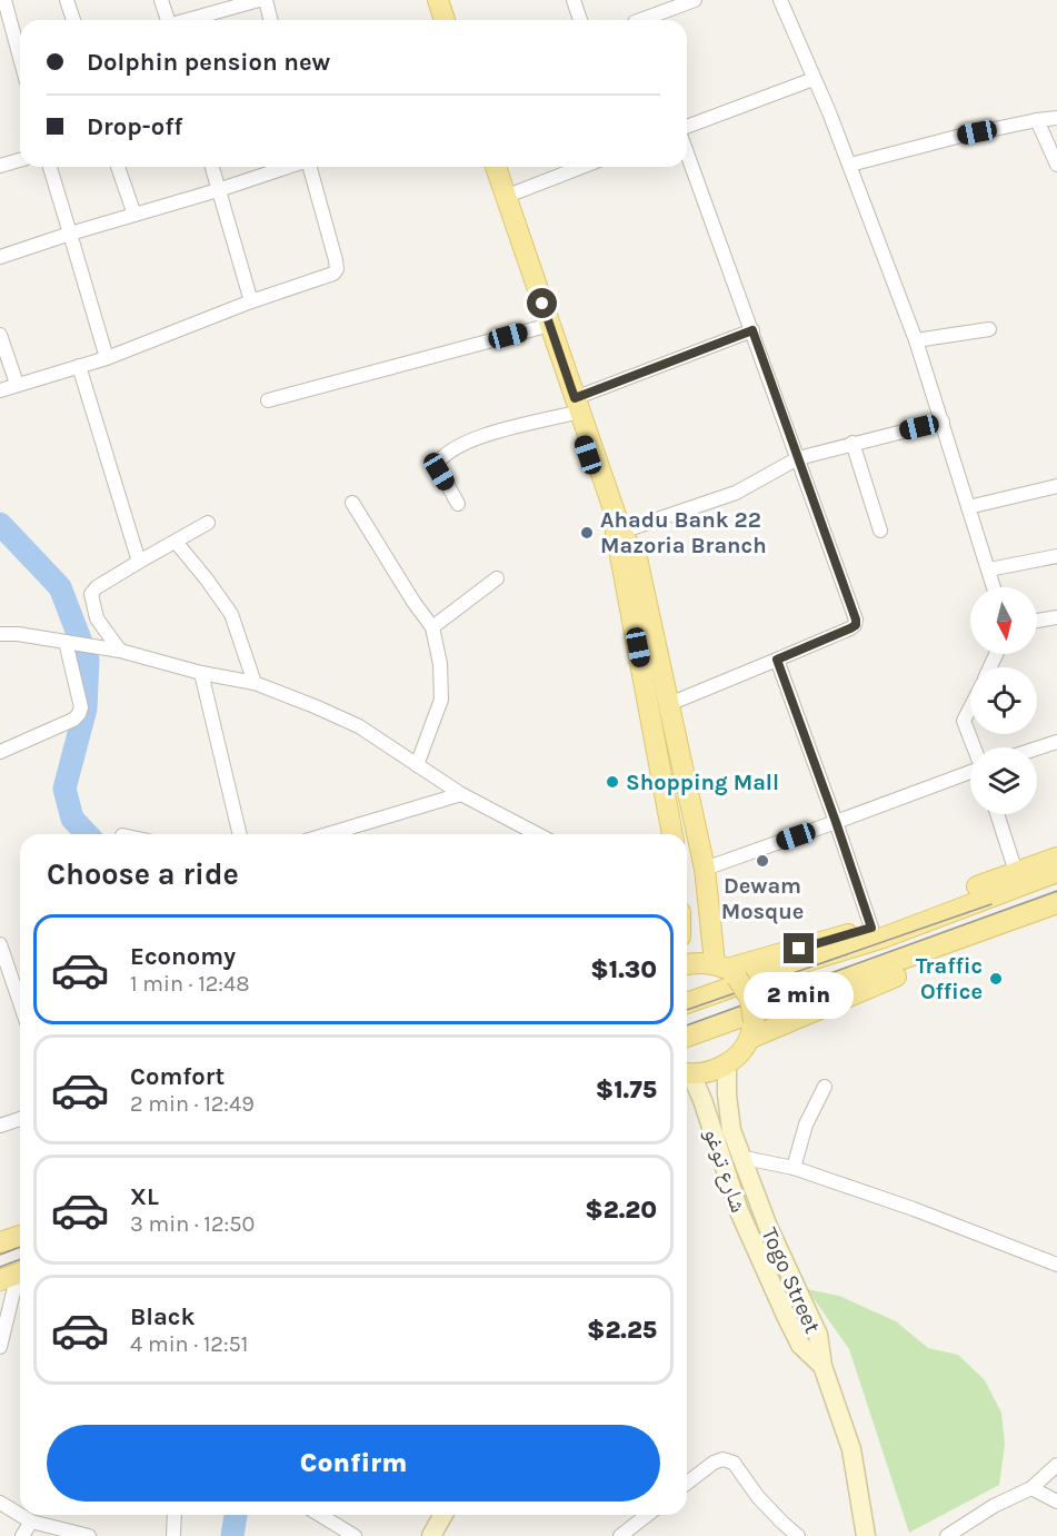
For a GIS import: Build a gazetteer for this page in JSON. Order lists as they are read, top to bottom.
{
  "streets": {
    "street": ["شارع توغو", "Togo Street"]
  },
  "crossings": [
    ["شارع توغو", "Togo Street"]
  ],
  "places": [
    "Ahadu Bank 22 Mazoria Branch",
    "Shopping Mall",
    "Dewam Mosque",
    "Traffic Office"
  ],
  "north": "bottom",
  "page": {
    "banner": ["Dolphin pension new", "Drop-off"],
    "heading": "Choose a ride",
    "list": [
      {
        "name": "Economy",
        "note": "1 min · 12:48",
        "value": "$1.30"
      },
      {
        "name": "Comfort",
        "note": "2 min · 12:49",
        "value": "$1.75"
      },
      {
        "name": "XL",
        "note": "3 min · 12:50",
        "value": "$2.20"
      },
      {
        "name": "Black",
        "note": "4 min · 12:51",
        "value": "$2.25"
      }
    ],
    "bubble": "2 min",
    "buttons": "Confirm"
  }
}
